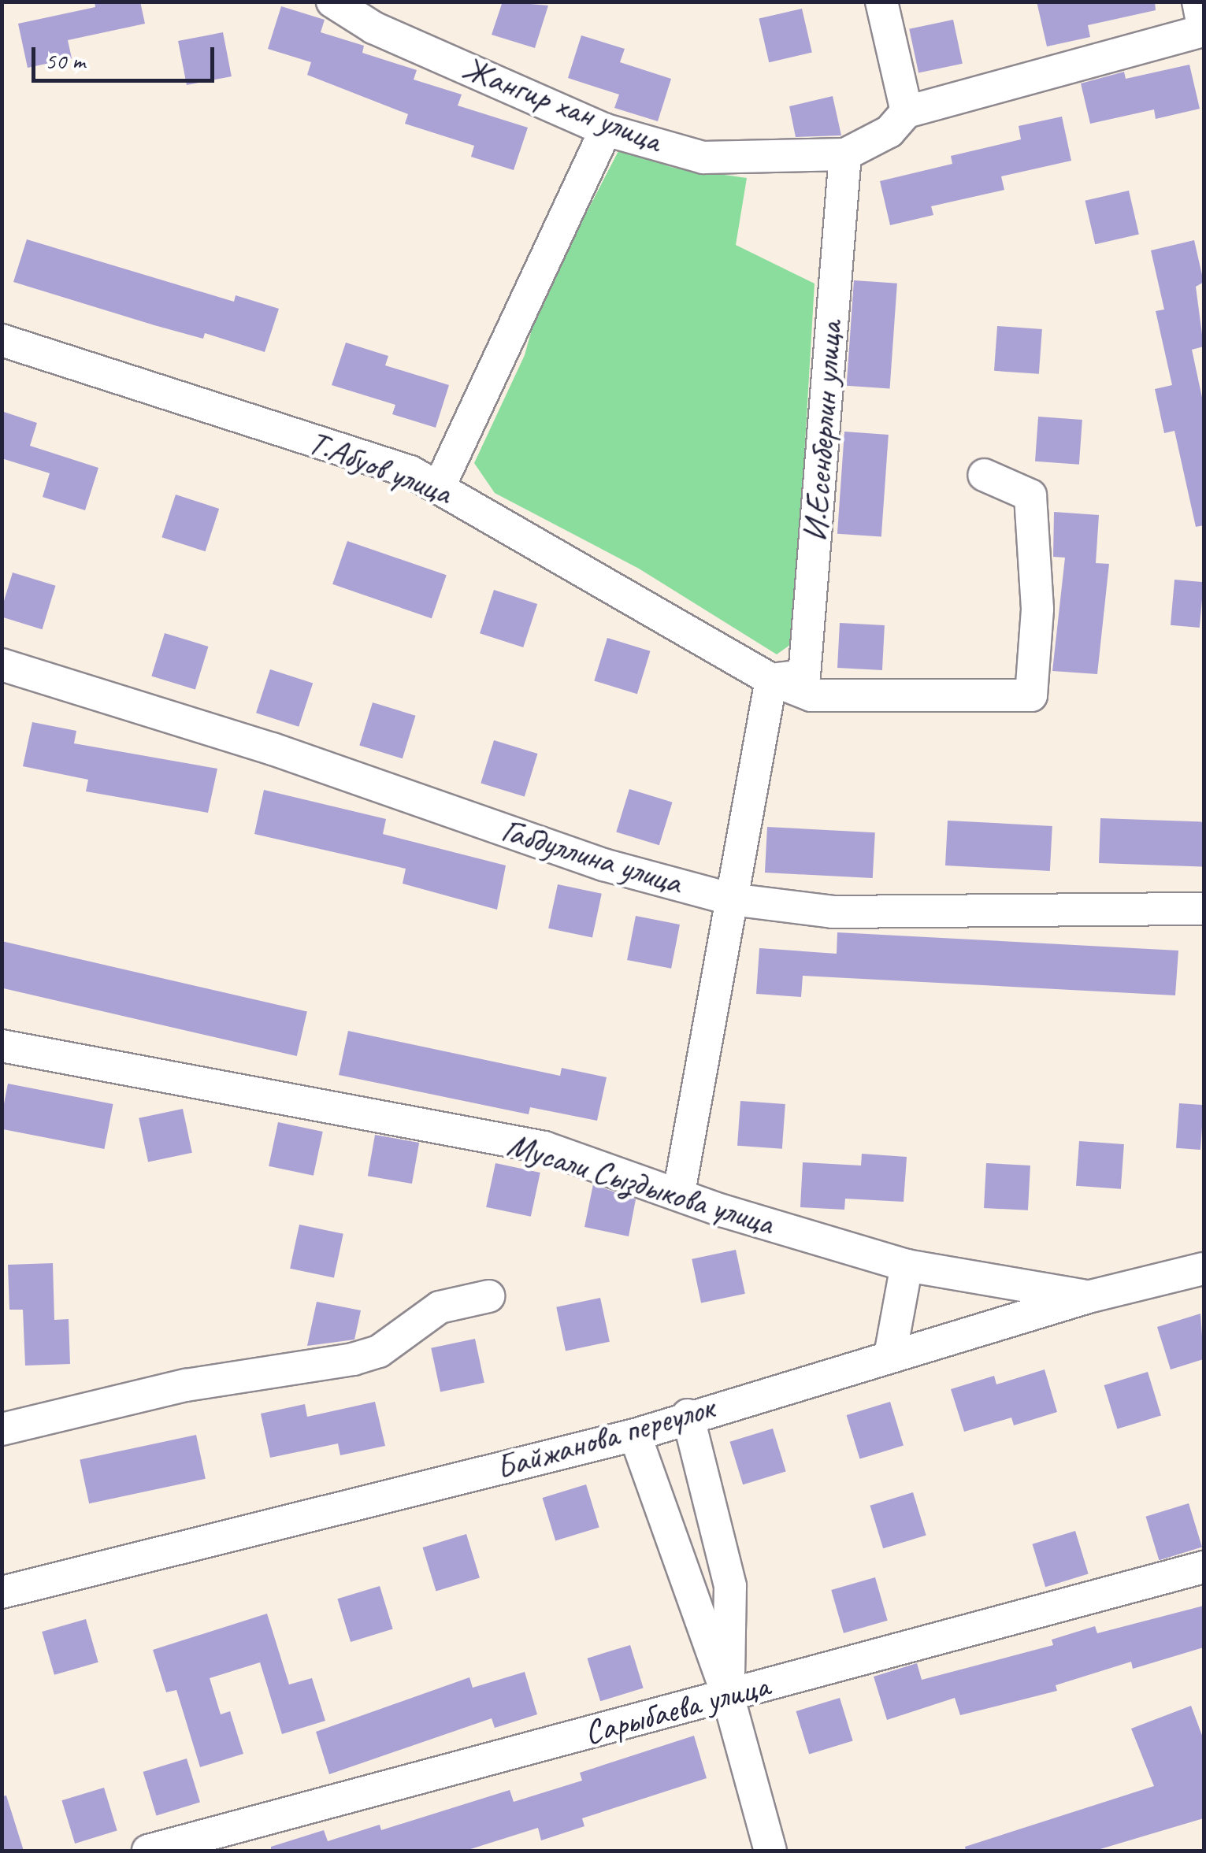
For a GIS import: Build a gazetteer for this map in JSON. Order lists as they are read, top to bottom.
{
  "streets": {
    "street": [
      "Жангир хан улица",
      "И.Есенберлин улица",
      "Т.Абуов улица",
      "Габдуллина улица",
      "Мусали Сыздыкова улица",
      "Байжанова переулок",
      "Сарыбаева улица"
    ]
  },
  "crossings": [
    ["Жангир хан улица", "И.Есенберлин улица"],
    ["И.Есенберлин улица", "Т.Абуов улица"],
    ["Мусали Сыздыкова улица", "Байжанова переулок"]
  ],
  "scale_bar": "50 m"
}
